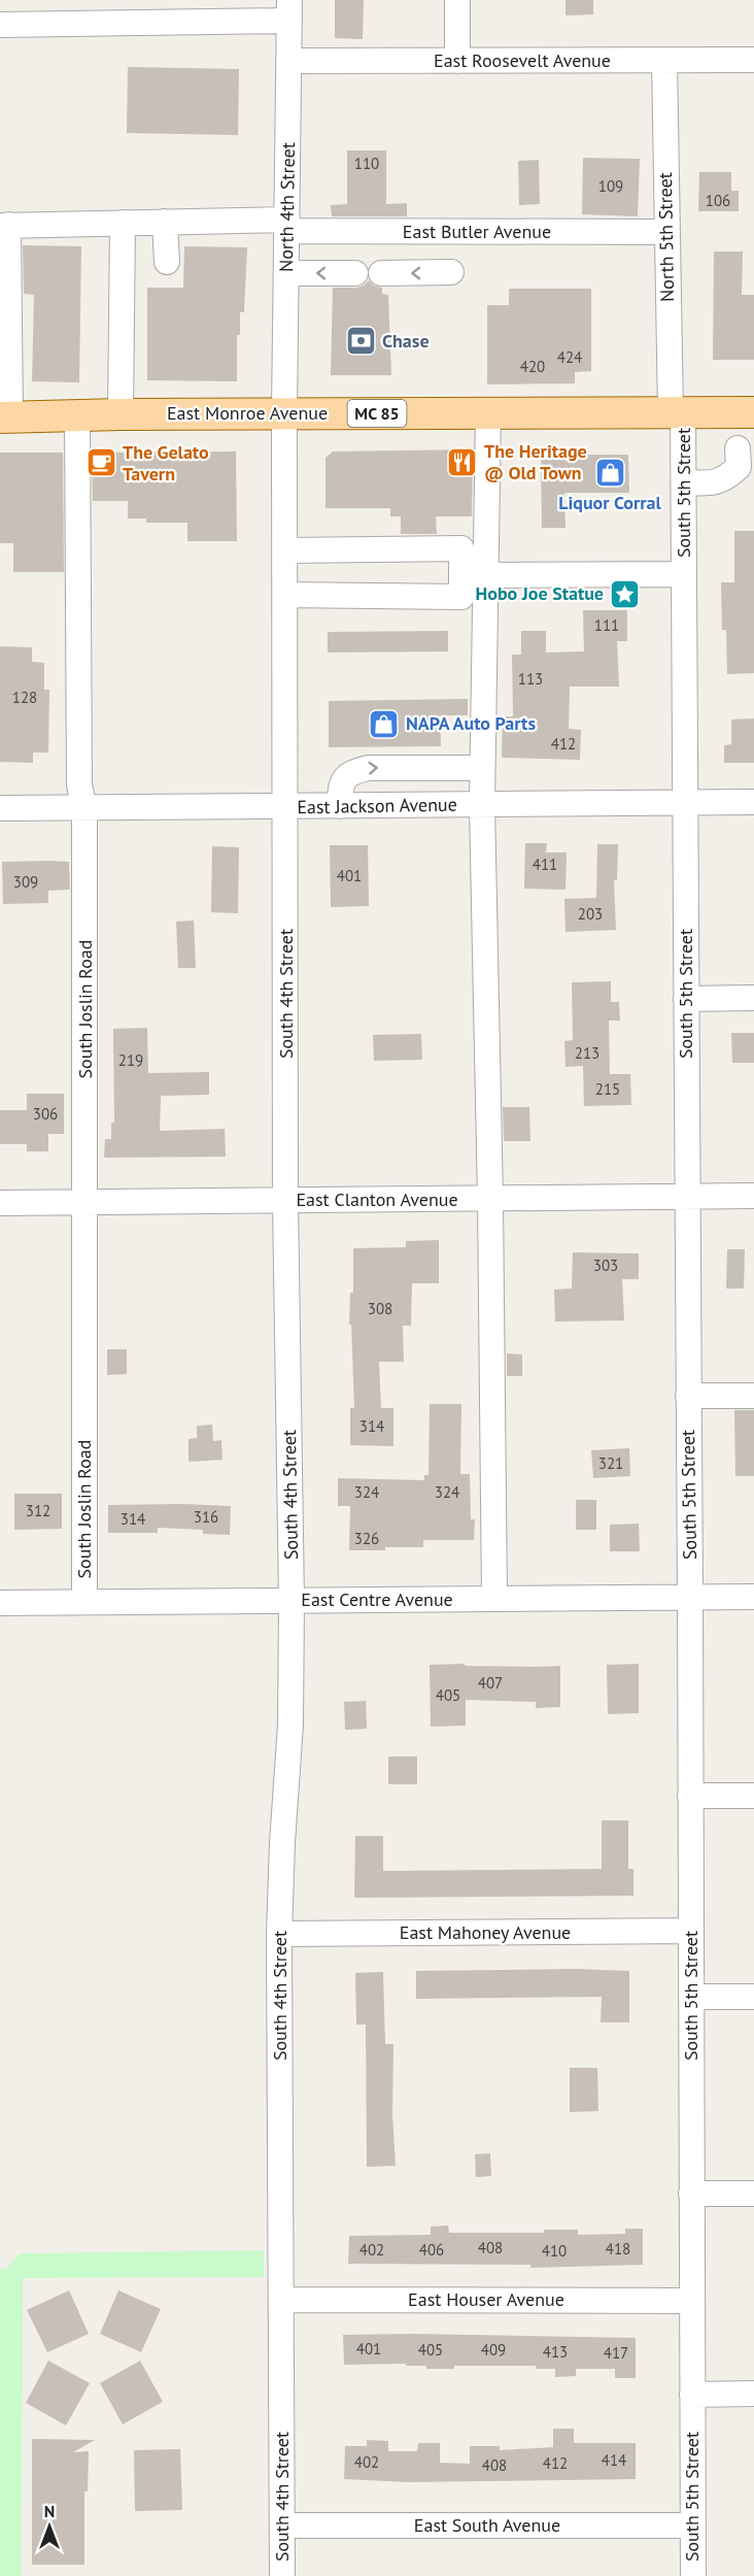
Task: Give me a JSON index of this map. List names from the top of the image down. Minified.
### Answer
{"streets":{"main road":["East Monroe Avenue","MC 85"],"street":["East Roosevelt Avenue","North 4th Street","East Butler Avenue","North 5th Street","South 5th Street","East Jackson Avenue","South 4th Street","South Joslin Road","East Clanton Avenue","East Centre Avenue","East Mahoney Avenue","East Houser Avenue","East South Avenue"]},"crossings":[["East Roosevelt Avenue","North 4th Street"],["East Roosevelt Avenue","North 5th Street"],["North 4th Street","East Butler Avenue"],["North 4th Street","East Monroe Avenue"],["North 4th Street","South 4th Street"],["East Butler Avenue","North 5th Street"],["North 5th Street","East Monroe Avenue"],["North 5th Street","South 5th Street"],["East Monroe Avenue","South 5th Street"],["East Monroe Avenue","South 4th Street"],["East Monroe Avenue","South Joslin Road"],["South 5th Street","East Jackson Avenue"],["South 5th Street","East Clanton Avenue"],["South 5th Street","East Centre Avenue"],["South 5th Street","East Mahoney Avenue"],["South 5th Street","East Houser Avenue"],["South 5th Street","East South Avenue"],["East Jackson Avenue","South 4th Street"],["East Jackson Avenue","South Joslin Road"],["South 4th Street","East Clanton Avenue"],["South 4th Street","East Centre Avenue"],["South 4th Street","East Mahoney Avenue"],["South 4th Street","East Houser Avenue"],["South 4th Street","East South Avenue"],["South Joslin Road","East Clanton Avenue"],["South Joslin Road","East Centre Avenue"]],"places":{"bank":["Chase"],"restaurant":["The Heritage @ Old Town"],"cafe":["The Gelato Tavern"],"shop":["Liquor Corral","NAPA Auto Parts"],"place":["Hobo Joe Statue"]},"house_numbers":["110","109","106","424","420","111","113","128","412","411","401","309","203","213","219","215","306","303","308","314","321","324","324","312","316","314","326","407","405","408","418","402","406","410","401","405","409","413","417","414","402","412","408"],"north":"top"}
